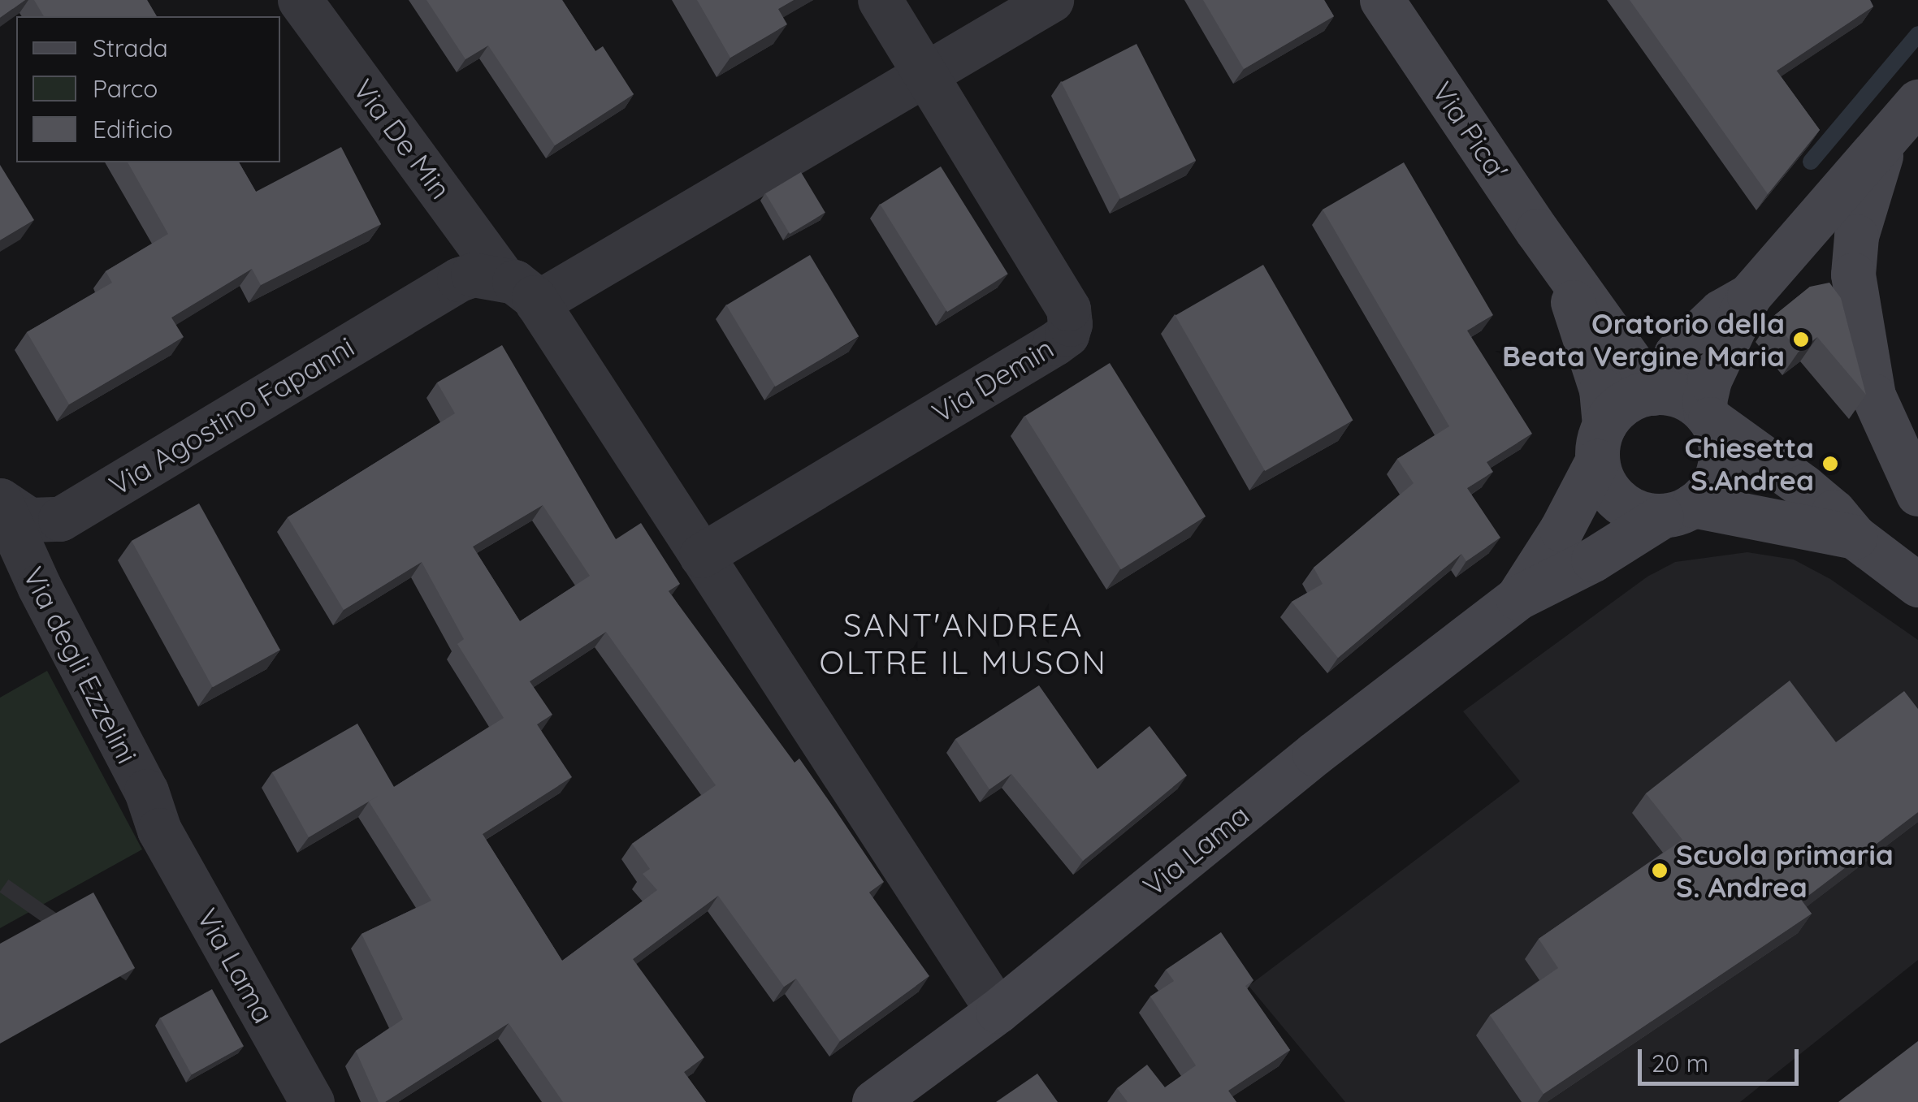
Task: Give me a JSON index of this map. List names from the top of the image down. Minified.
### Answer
{"streets":{"street":["Via Pica'","Via De Min","Via Demin","Via Agostino Fapanni","Via degli Ezzelini","Via Lama"]},"crossings":[["Via Pica'","Via Lama"],["Via De Min","Via Agostino Fapanni"],["Via Agostino Fapanni","Via degli Ezzelini"],["Via degli Ezzelini","Via Lama"]],"districts":["SANT'ANDREA OLTRE IL MUSON"],"places":["Oratorio della Beata Vergine Maria","Chiesetta S.Andrea","Scuola primaria S. Andrea"],"legend":["Strada","Parco","Edificio"],"scale_bar":"20 m"}
